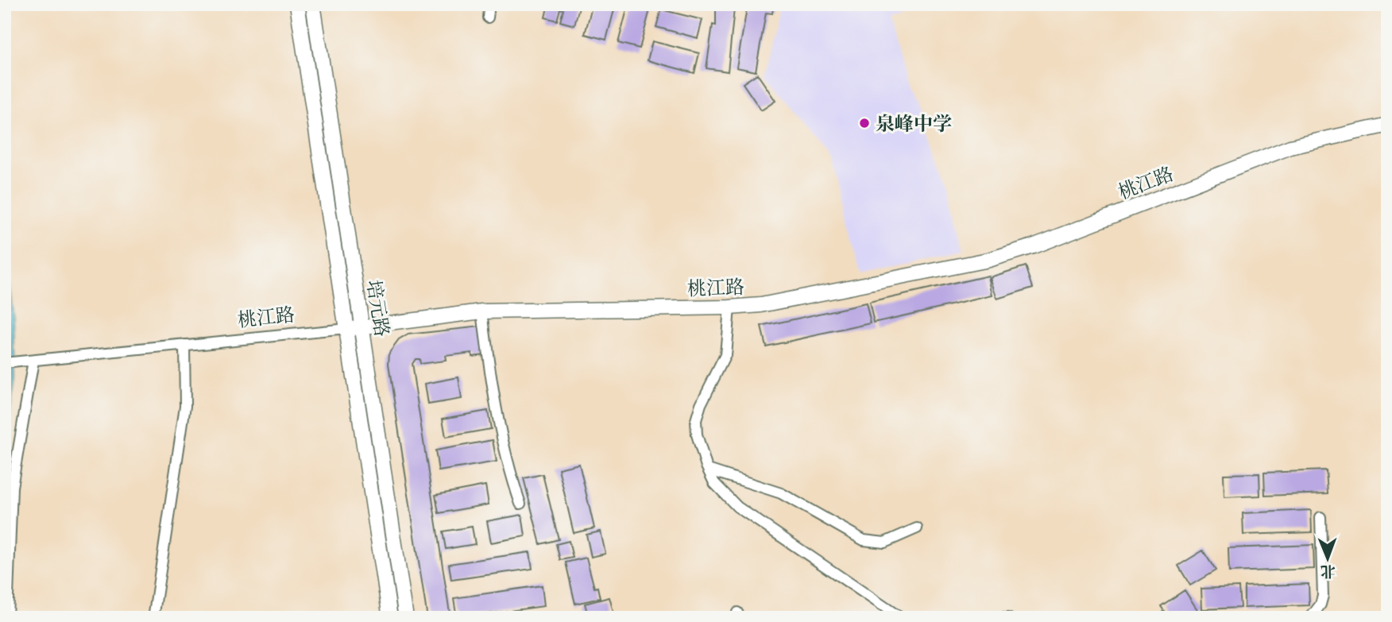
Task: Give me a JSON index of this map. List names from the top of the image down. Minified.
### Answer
{"streets":{"main road":["桃江路","培元路"]},"crossings":[["桃江路","培元路"]],"places":["泉峰中学"],"north":"bottom"}
